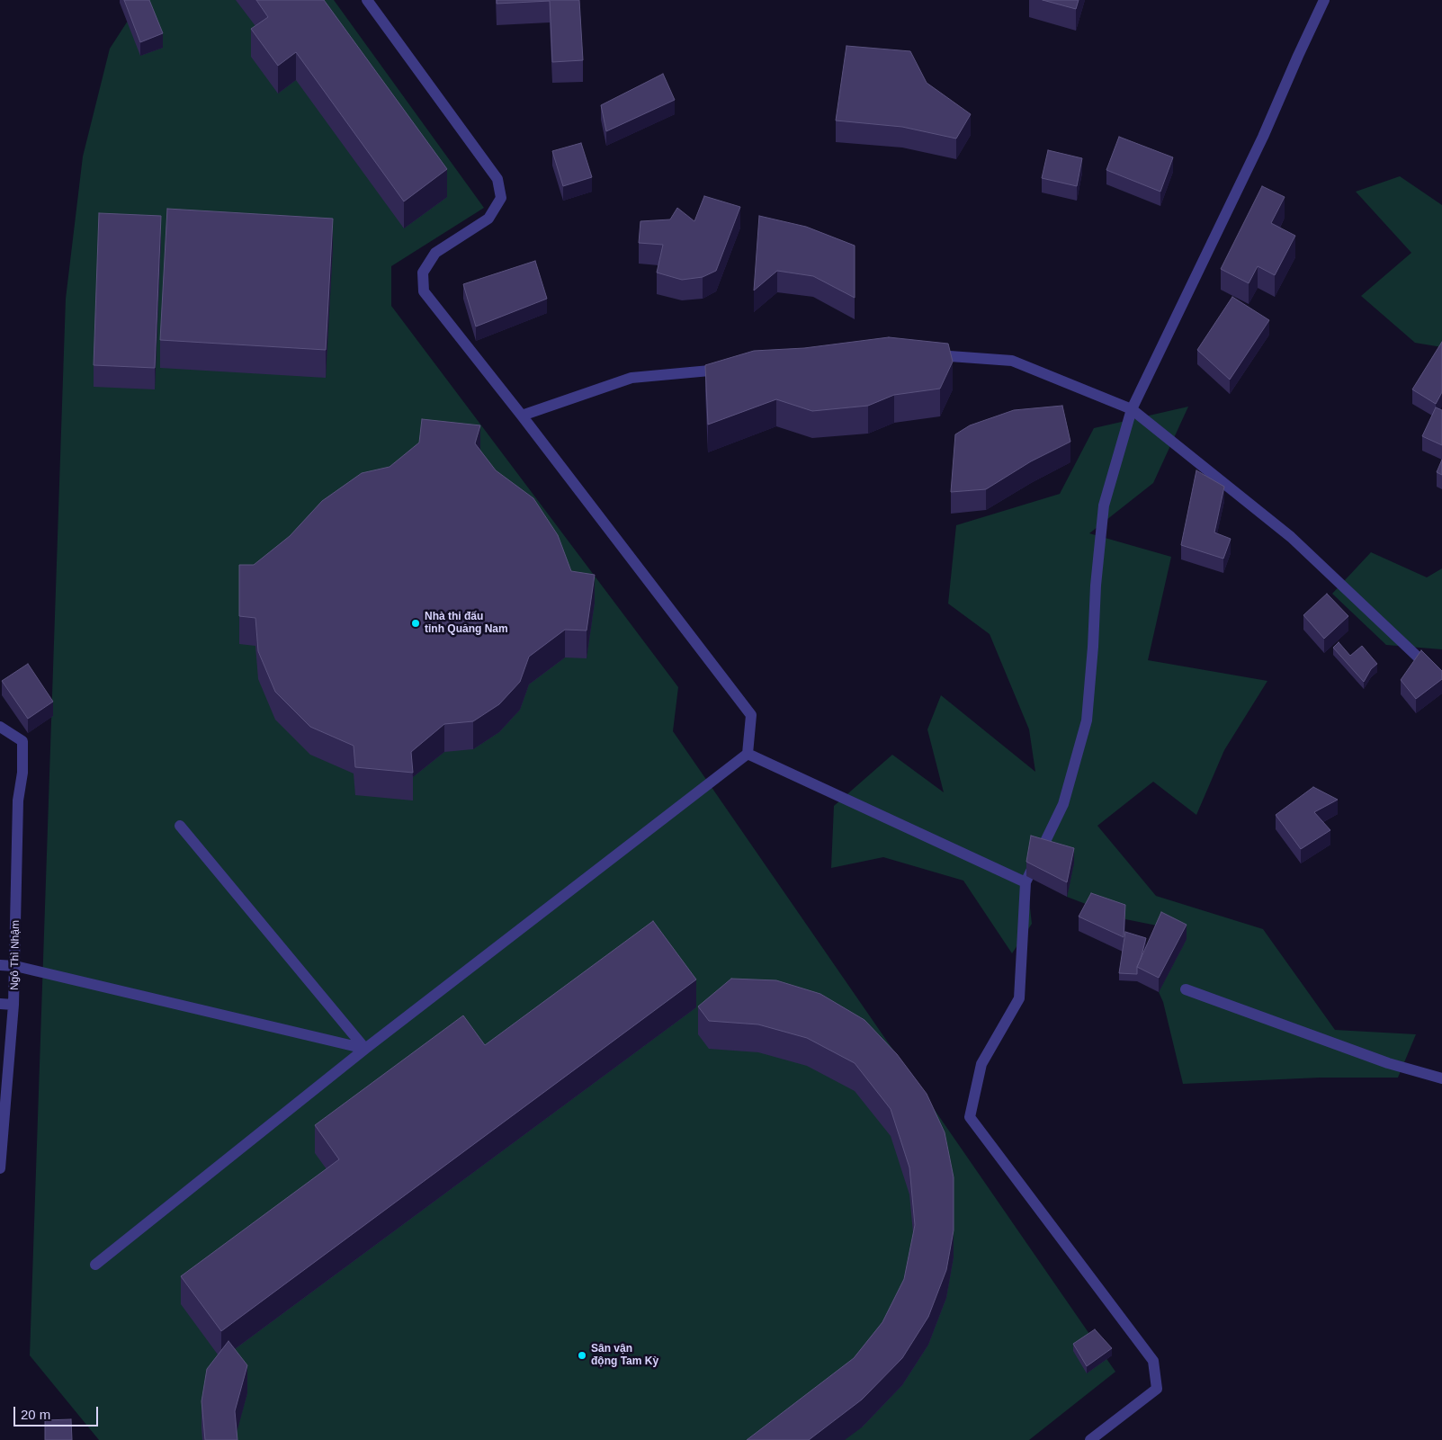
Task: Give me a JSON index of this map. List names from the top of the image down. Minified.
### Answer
{"streets":{"street":["Ngô Thì Nhậm"]},"places":["Nhà thi đấu tỉnh Quảng Nam","Sân vận động Tam Kỳ"],"scale_bar":"20 m"}
